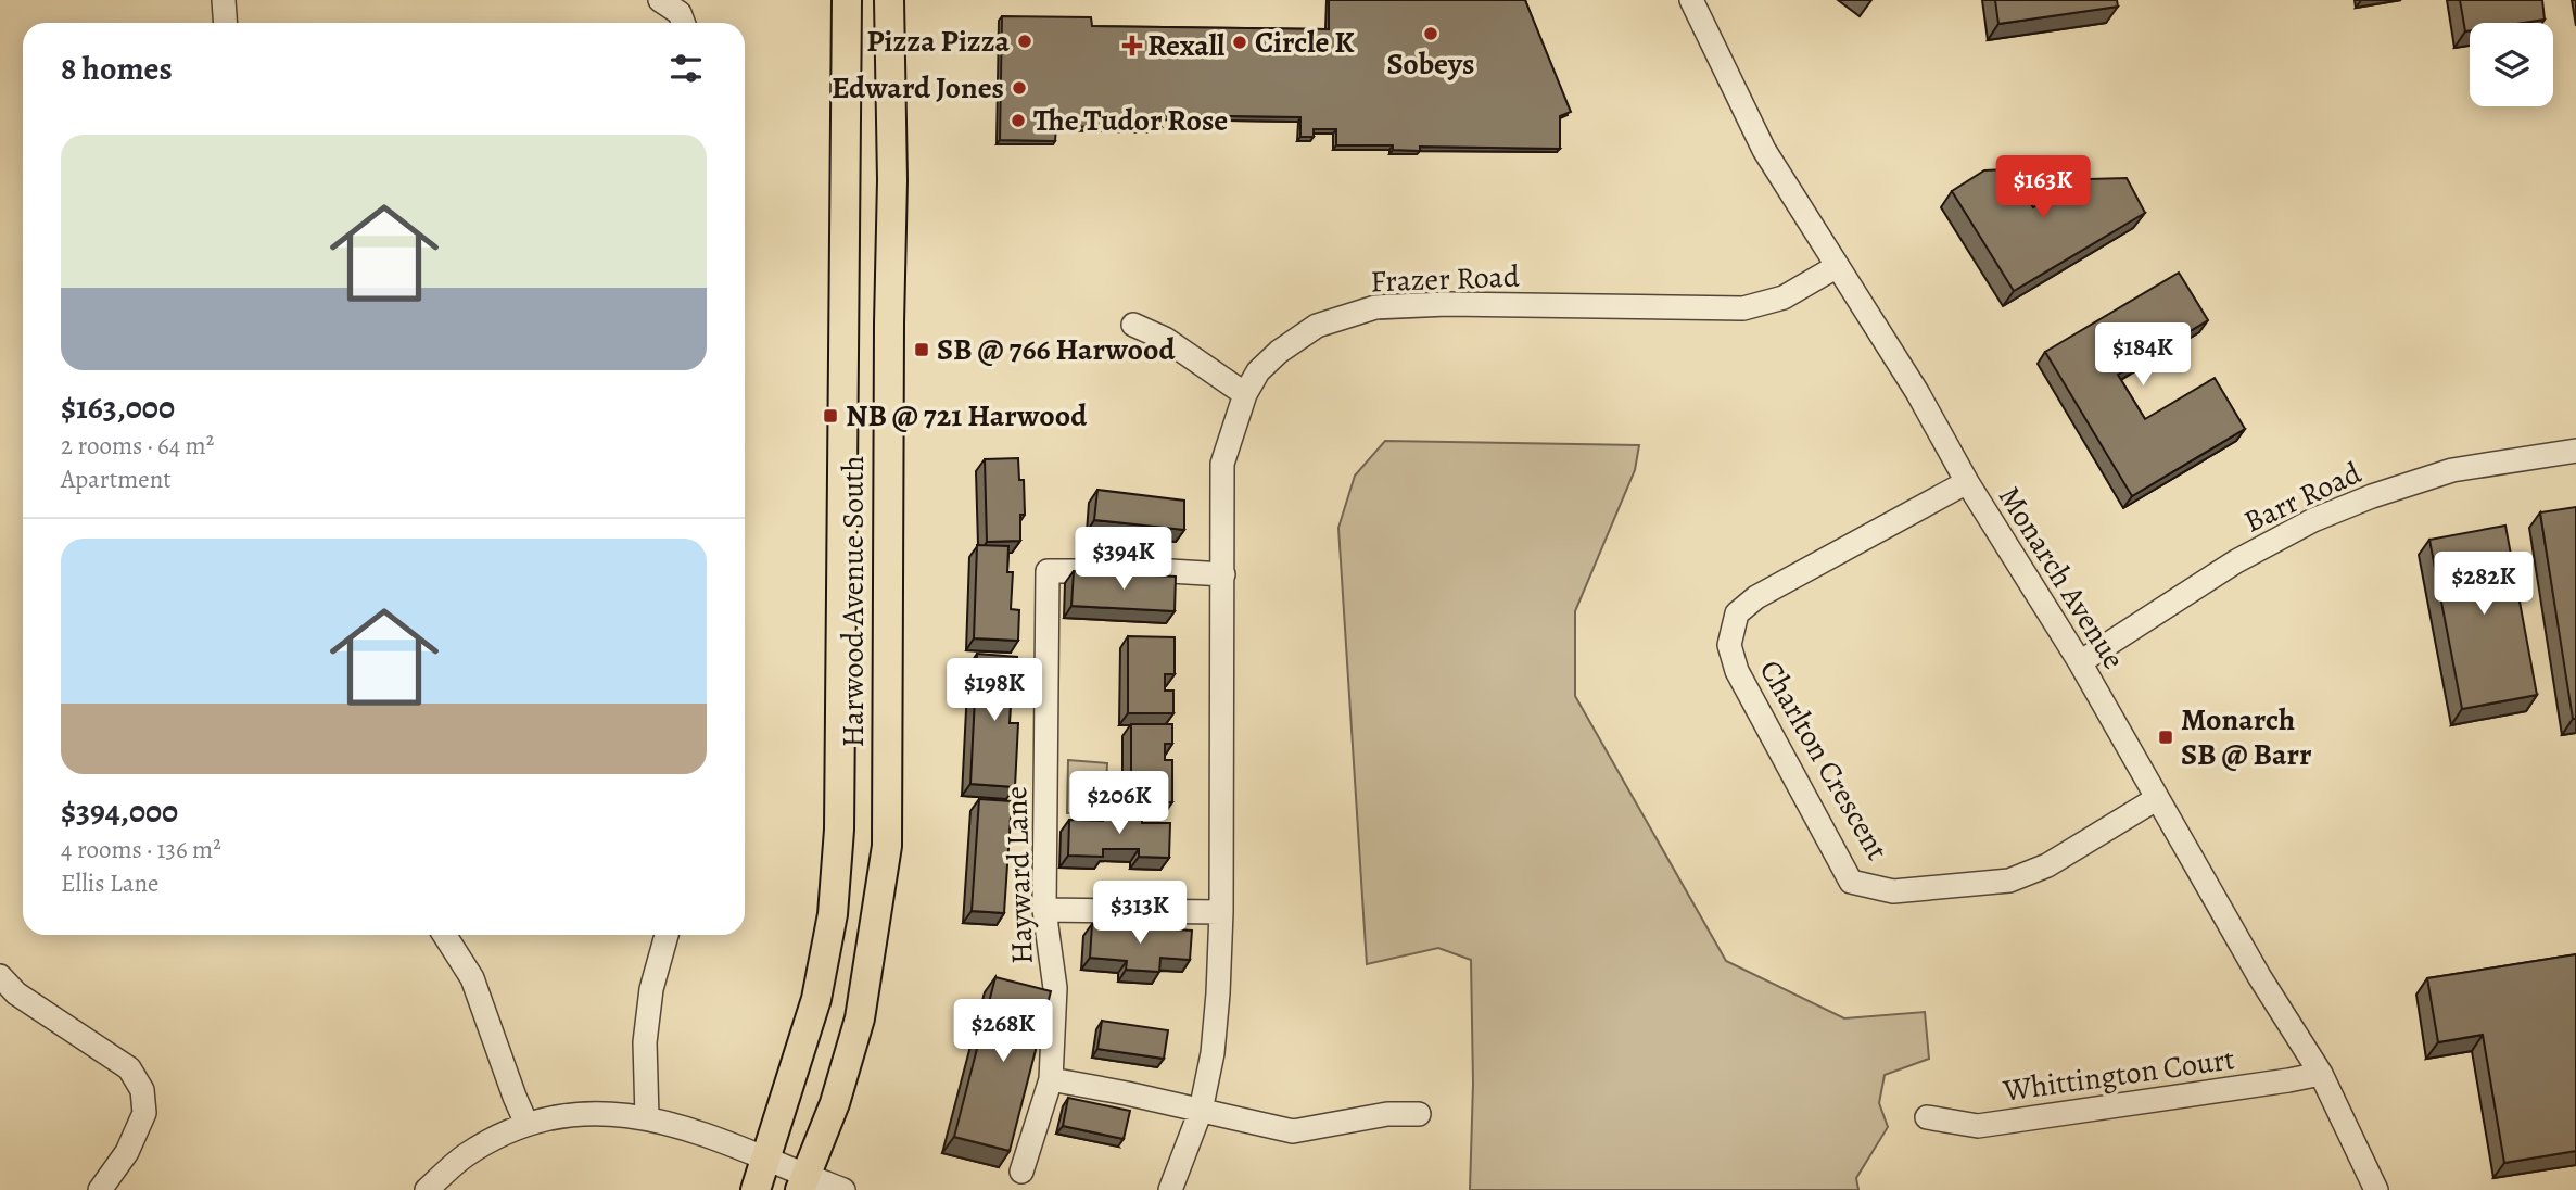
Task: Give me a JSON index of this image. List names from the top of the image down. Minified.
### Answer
{"streets":{"main road":["Harwood Avenue South"],"street":["Frazer Road","Barr Road","Monarch Avenue","Charlton Crescent","Hayward Lane","Whittington Court"]},"crossings":[["Frazer Road","Monarch Avenue"],["Frazer Road","Hayward Lane"],["Barr Road","Monarch Avenue"],["Monarch Avenue","Charlton Crescent"],["Monarch Avenue","Whittington Court"]],"places":{"other":["Sobeys","Pizza Pizza","Circle K","Edward Jones","The Tudor Rose"],"health":["Rexall"],"transit":["SB @ 766 Harwood","NB @ 721 Harwood","Monarch SB @ Barr"]},"page":{"heading":"8 homes","list":[{"name":"$163,000","note":"2 rooms · 64 m² · Apartment"},{"name":"$394,000","note":"4 rooms · 136 m² · Ellis Lane"}],"price":["$163K","$184K","$394K","$282K","$198K","$206K","$313K","$268K"]}}
